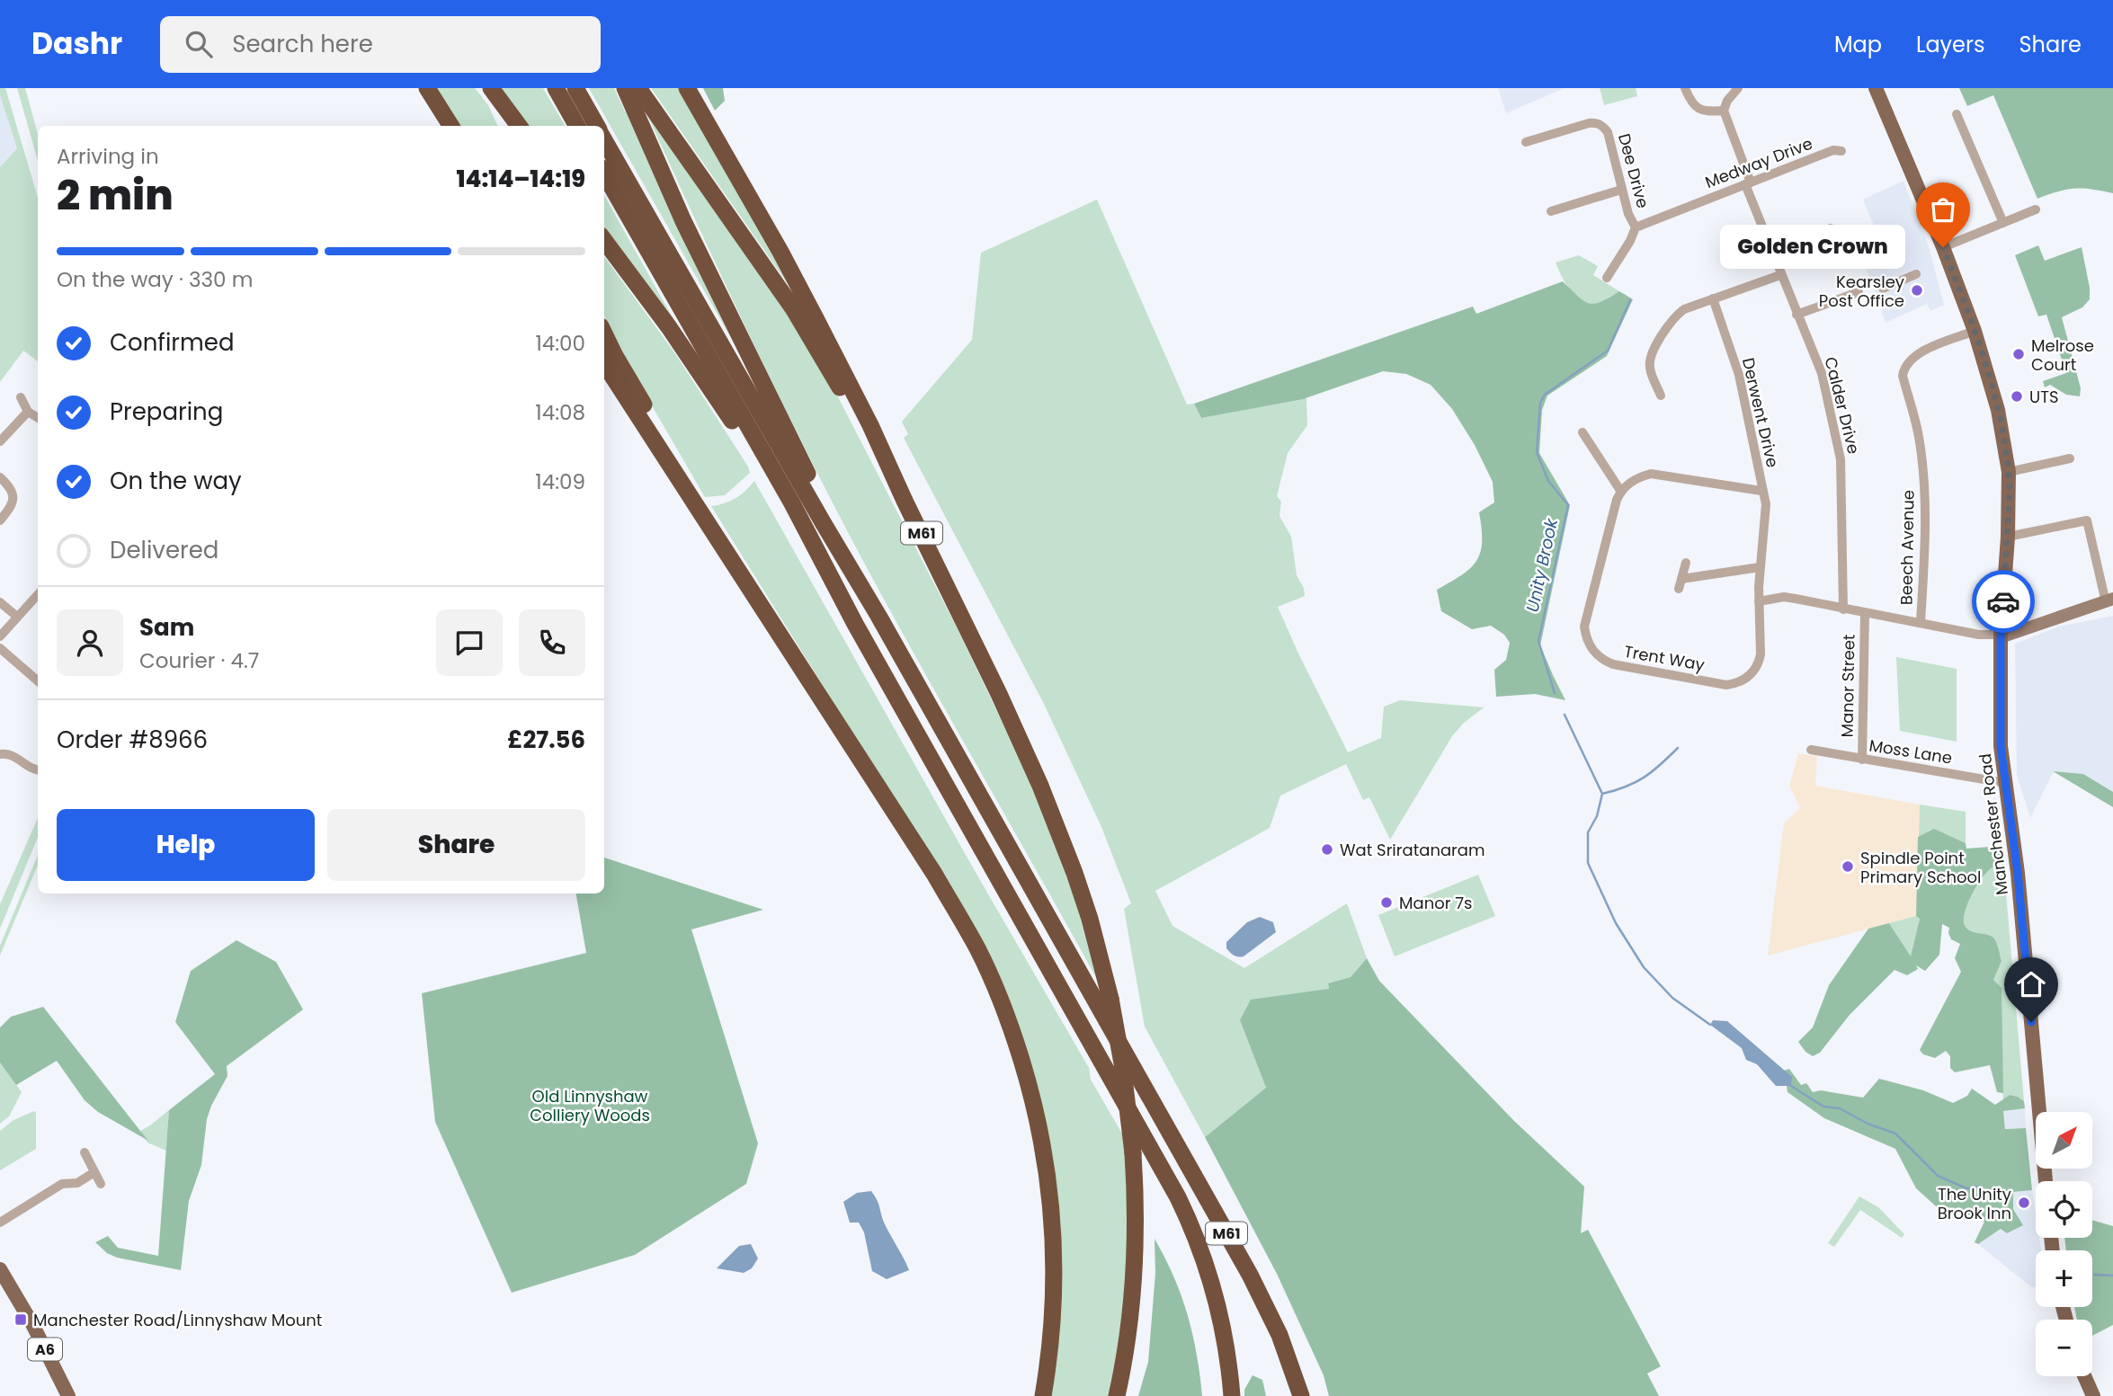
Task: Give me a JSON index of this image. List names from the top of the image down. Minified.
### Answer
{"streets":{"highway":["M61"],"main road":["Manchester Road","A6"],"street":["Medway Drive","Dee Drive","Calder Drive","Derwent Drive","Beech Avenue","Trent Way","Manor Street","Moss Lane"]},"crossings":[["Medway Drive","Dee Drive"],["Medway Drive","Calder Drive"],["Derwent Drive","Trent Way"],["Beech Avenue","Manchester Road"],["Manor Street","Moss Lane"],["Moss Lane","Manchester Road"]],"water":["Unity Brook"],"parks":["Old Linnyshaw Colliery Woods"],"places":{"other":["Golden Crown","Kearsley Post Office","Melrose Court","UTS","Wat Sriratanaram","Spindle Point Primary School","Manor 7s","The Unity Brook Inn"],"transit":["Manchester Road/Linnyshaw Mount"]},"north":"top right","page":{"header":"Dashr","search":"Search here","nav":["Map","Layers","Share"],"heading":["2 min","Arriving in","14:14–14:19"],"panel":["Sam","Courier · 4.7","Order #8966","£27.56"],"bubble":"Golden Crown","bar":"On the way · 330 m","list":[["Confirmed","14:00"],["Preparing","14:08"],["On the way","14:09"],"Delivered"],"buttons":["Help","Share"],"map_buttons":["+","−"]}}
